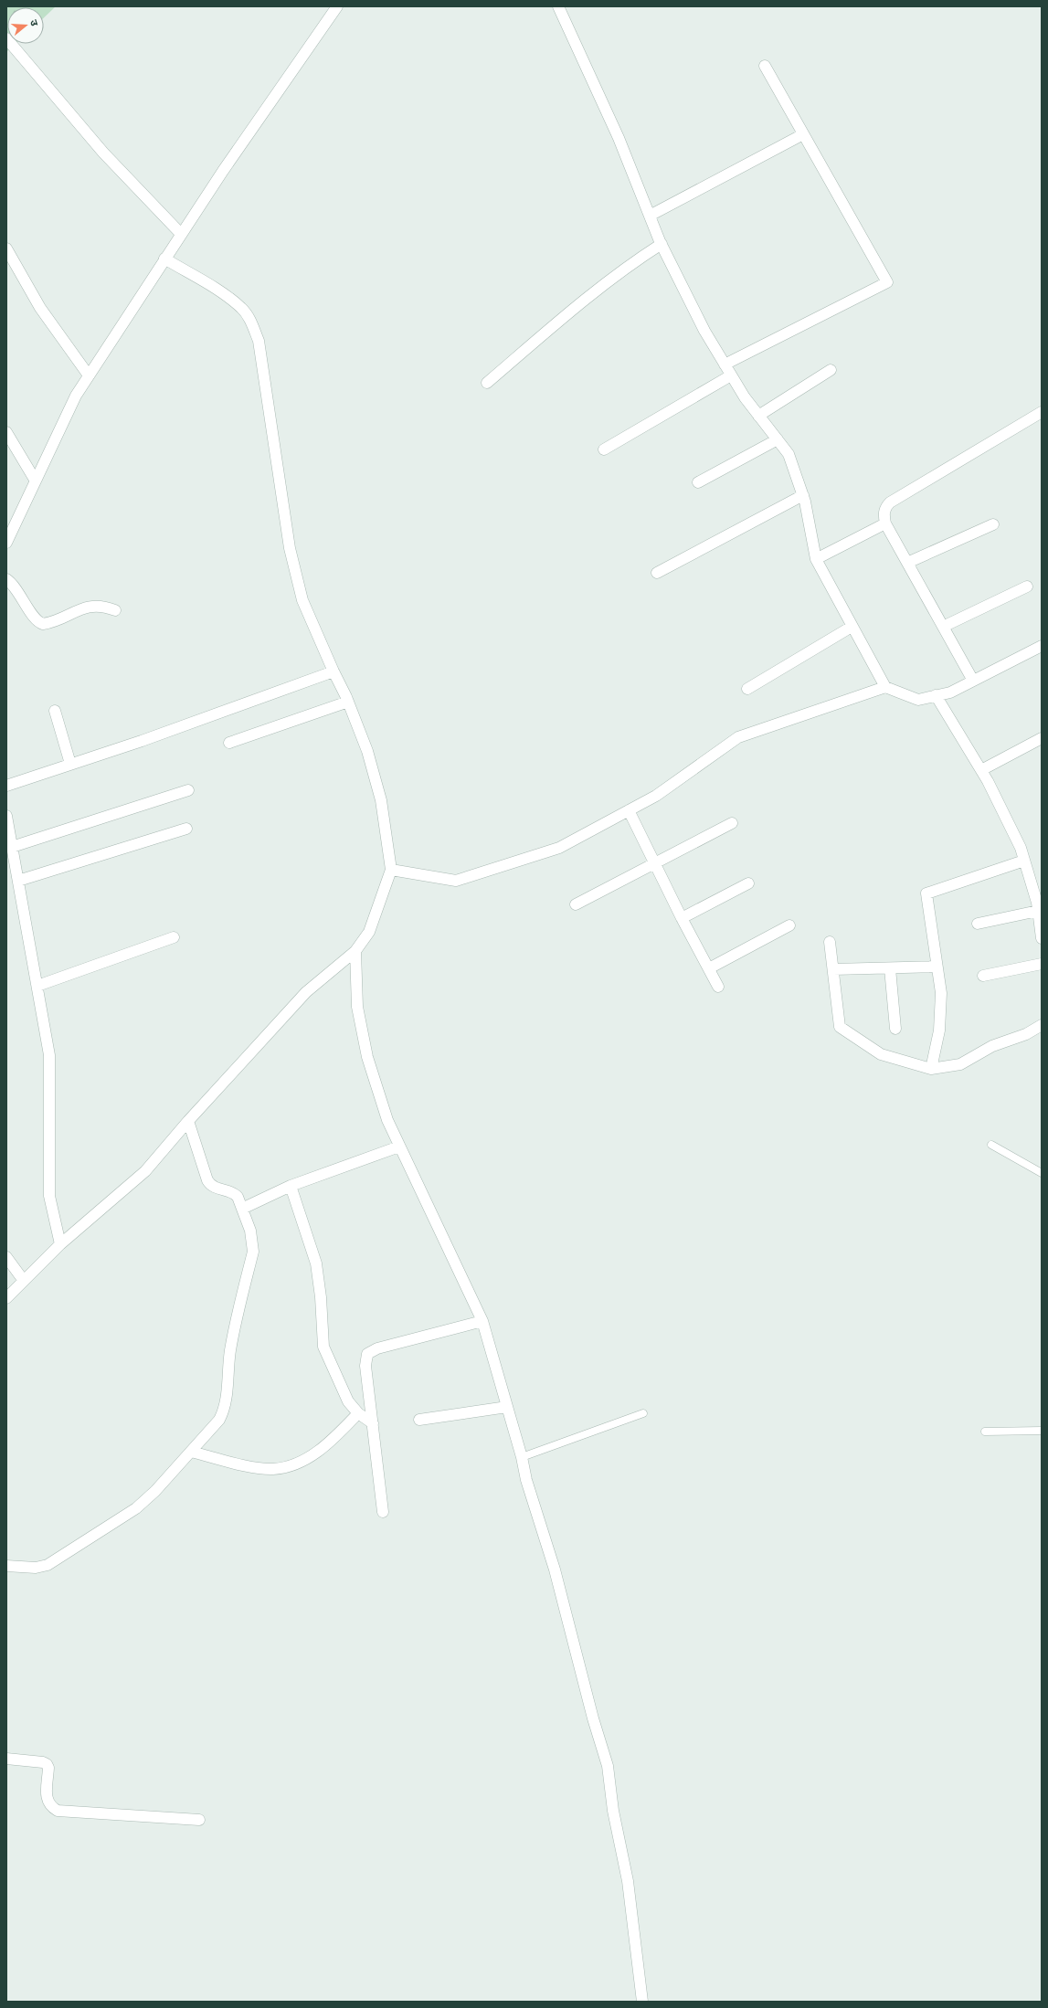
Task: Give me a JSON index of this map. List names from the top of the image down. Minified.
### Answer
{"north":"right"}
